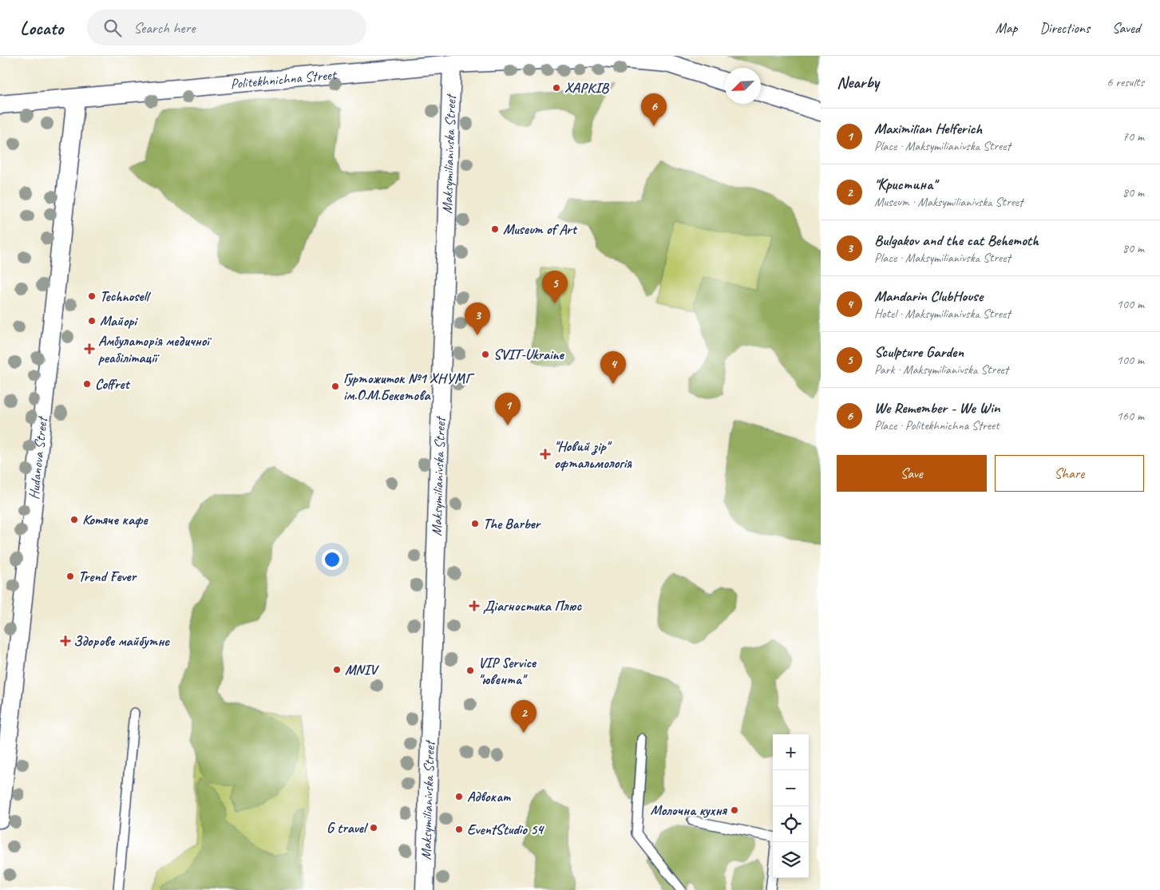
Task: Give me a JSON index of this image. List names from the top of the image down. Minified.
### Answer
{"streets":{"street":["Politekhnichna Street","Maksymilianivska Street","Hudanova Street"]},"crossings":[["Politekhnichna Street","Maksymilianivska Street"],["Politekhnichna Street","Hudanova Street"]],"places":{"other":["ХАРКІВ","Museum of Art","Technosell","Майорі","SVIT-Ukraine","Coffret","Гуртожиток №1 ХНУМГ ім.О.М.Бекетова","Котяче кафе","The Barber","Trend Fever","MNIV","VIP Service \"ювента\"","Адвокат","Молочна кухня","G travel","EventStudio 54"],"health":["Амбулаторія медичної реабілітації","\"Новий зір\" офтальмологія","Діагностика Плюс","Здорове майбутнє"]},"north":"bottom left","page":{"header":"Locato","search":"Search here","nav":["Map","Directions","Saved"],"heading":["Nearby","6 results"],"pins":["6","5","3","4","1","2"],"list":[{"mark":"1","name":"Maximilian Helferich","note":"Place · Maksymilianivska Street","value":"70 m"},{"mark":"2","name":"\"Кристина\"","note":"Museum · Maksymilianivska Street","value":"80 m"},{"mark":"3","name":"Bulgakov and the cat Behemoth","note":"Place · Maksymilianivska Street","value":"80 m"},{"mark":"4","name":"Mandarin ClubHouse","note":"Hotel · Maksymilianivska Street","value":"100 m"},{"mark":"5","name":"Sculpture Garden","note":"Park · Maksymilianivska Street","value":"100 m"},{"mark":"6","name":"We Remember - We Win","note":"Place · Politekhnichna Street","value":"160 m"}],"buttons":["Save","Share"],"map_buttons":["+","−"]}}
